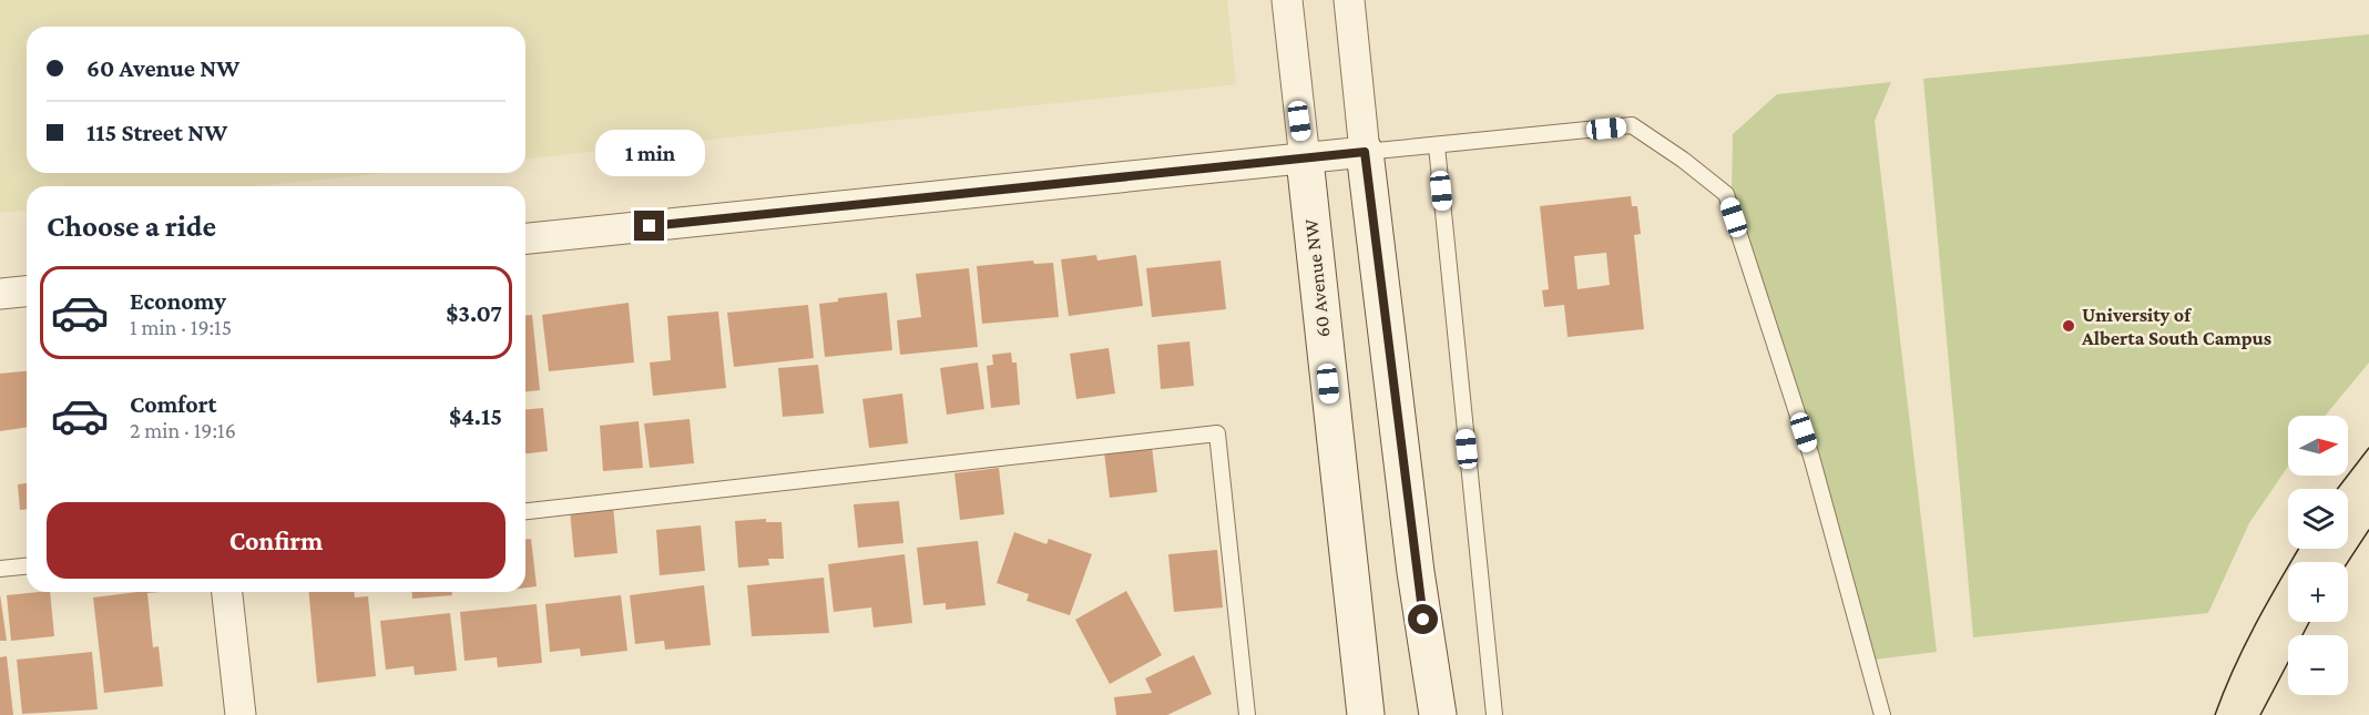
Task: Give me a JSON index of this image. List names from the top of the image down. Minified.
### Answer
{"streets":{"street":["60 Avenue NW"]},"places":["University of Alberta South Campus"],"north":"right","page":{"banner":["60 Avenue NW","115 Street NW"],"bubble":"1 min","heading":"Choose a ride","list":[{"name":"Economy","note":"1 min · 19:15","value":"$3.07"},{"name":"Comfort","note":"2 min · 19:16","value":"$4.15"}],"map_buttons":["+","−"],"buttons":"Confirm"}}
